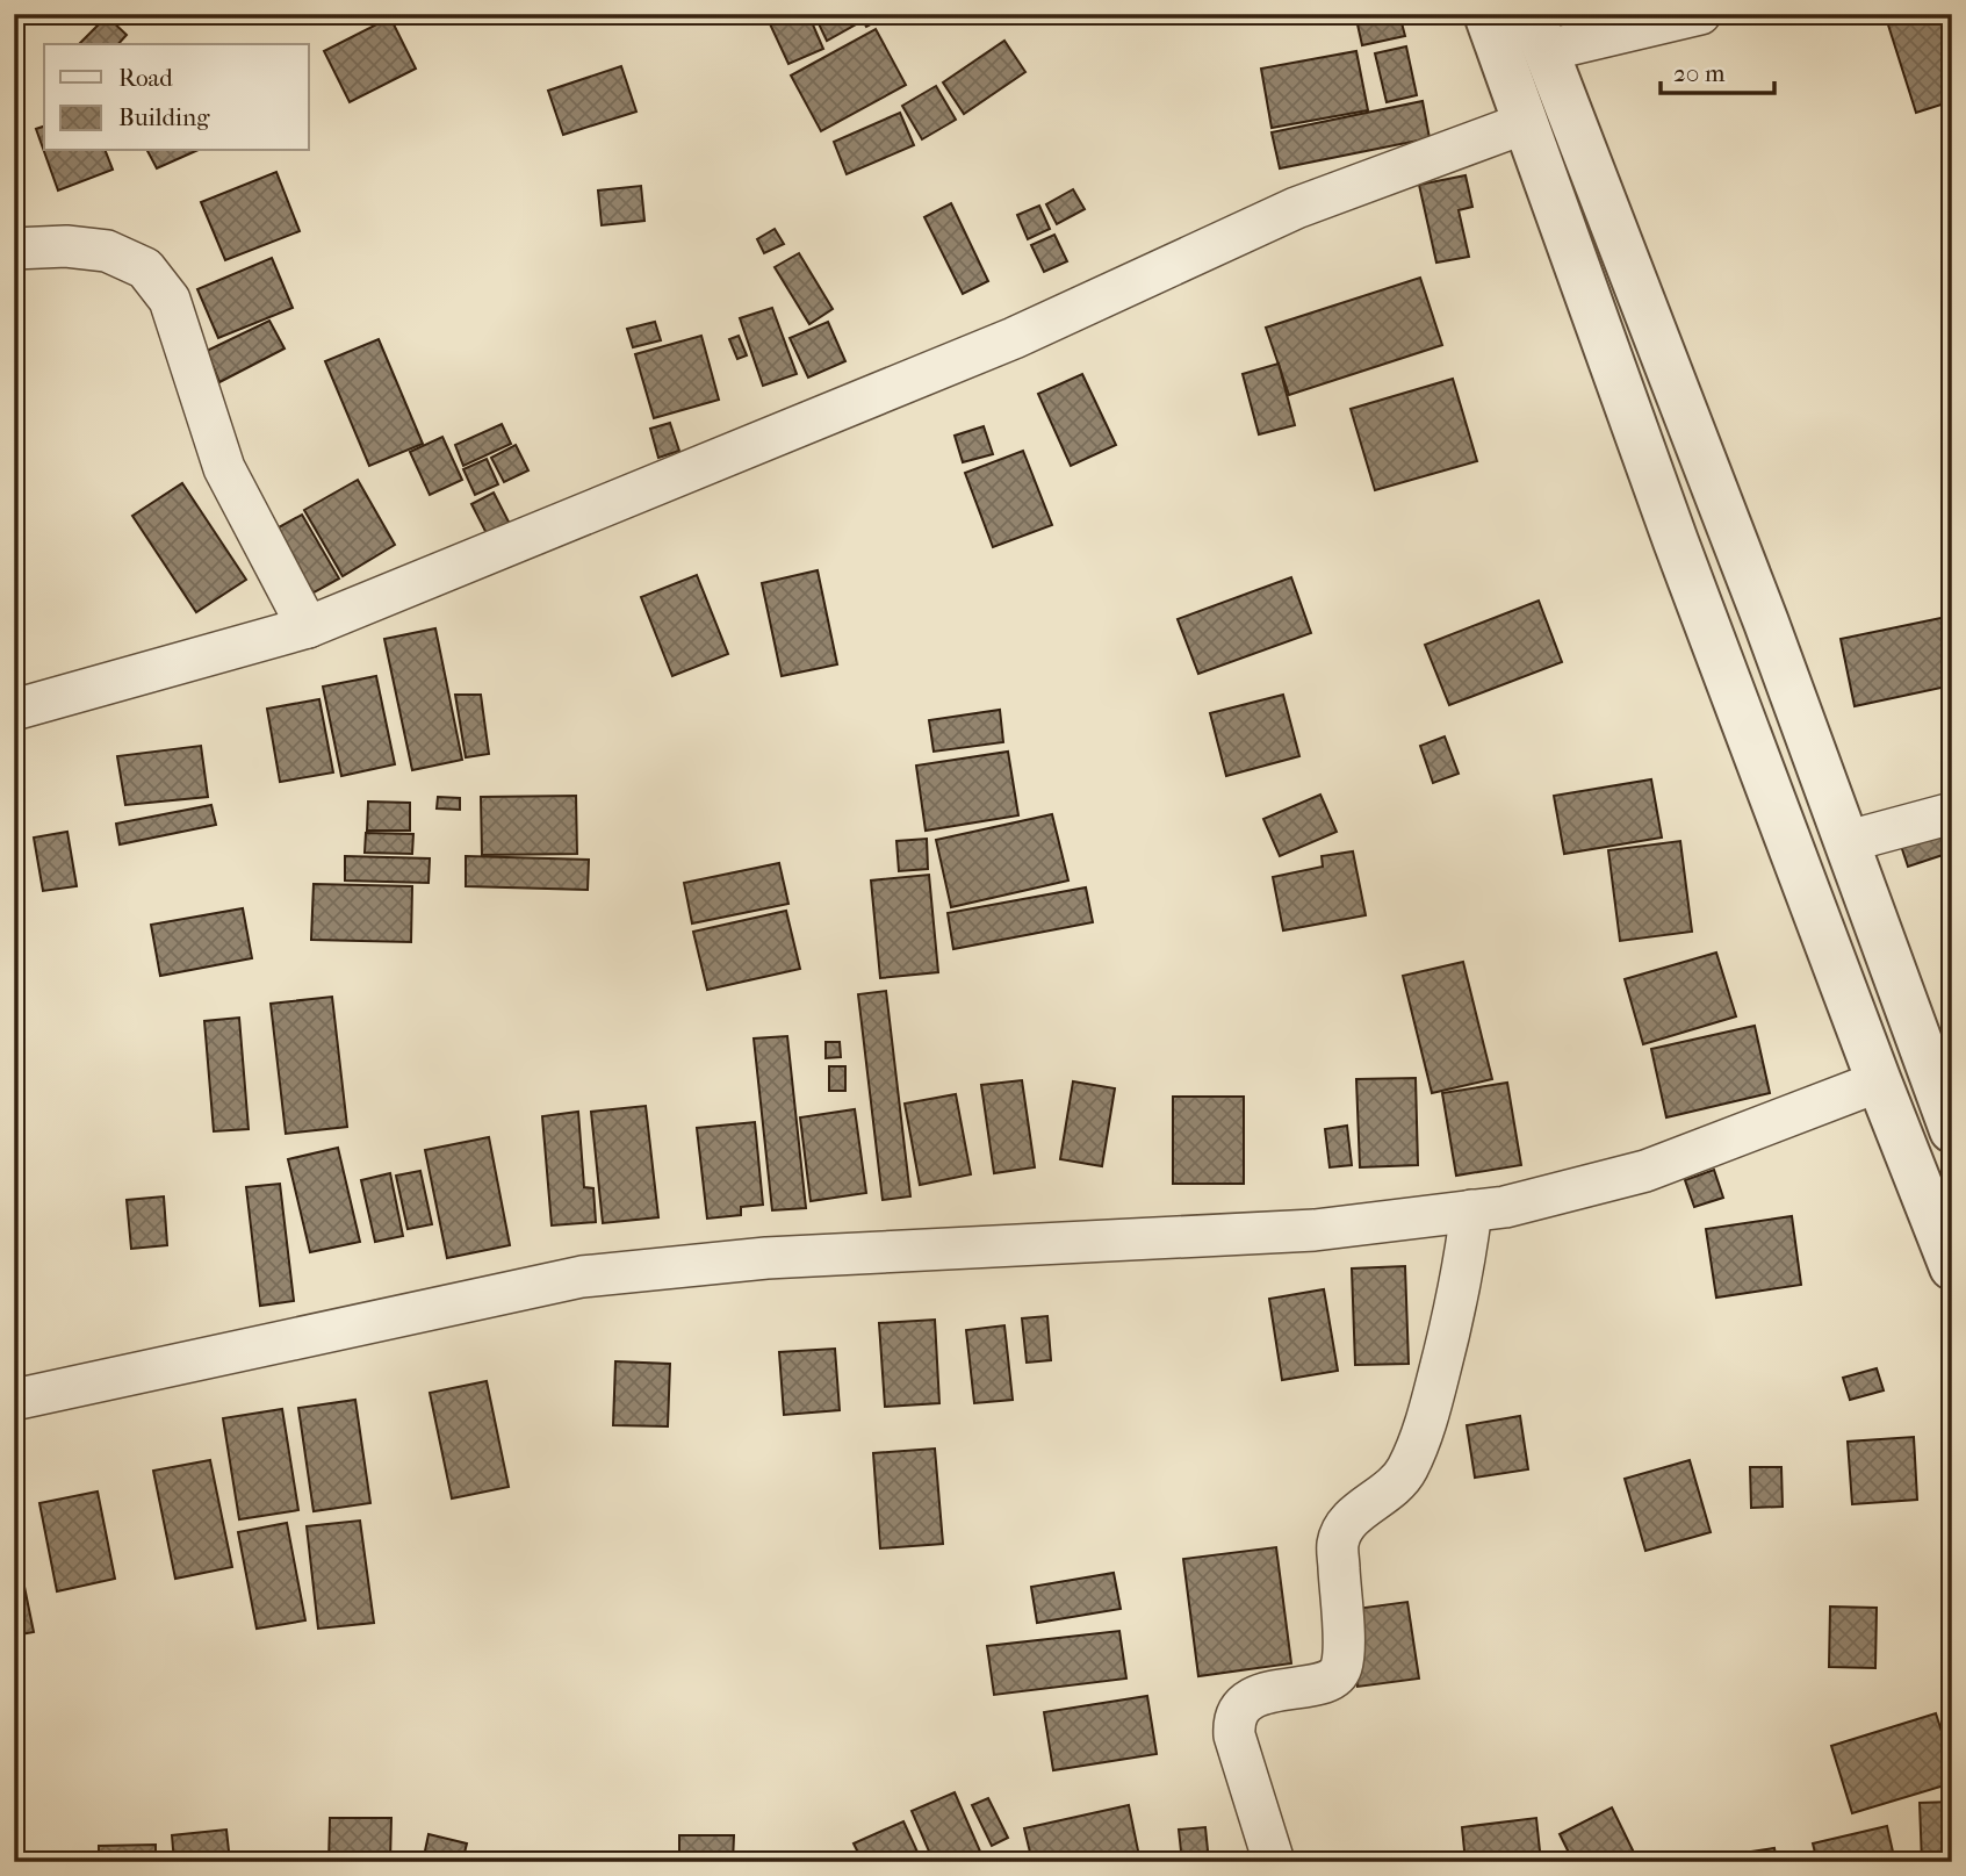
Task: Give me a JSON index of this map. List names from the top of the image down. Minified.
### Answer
{"legend":["Road","Building"],"scale_bar":"20 m"}
